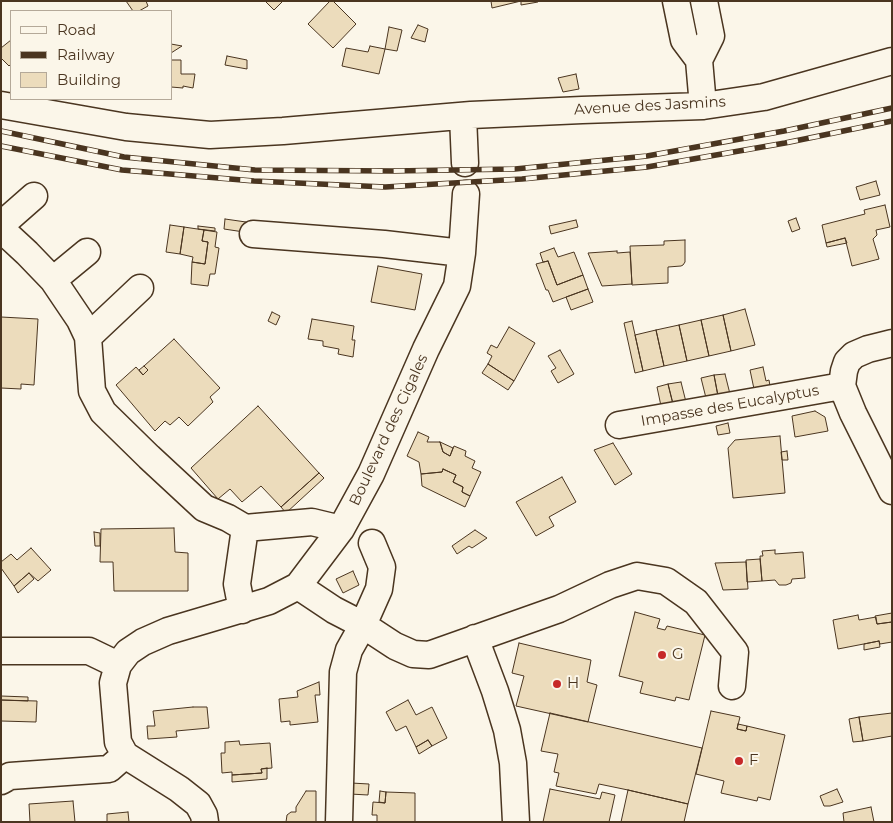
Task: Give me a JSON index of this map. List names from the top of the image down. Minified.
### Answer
{"streets":{"street":["Avenue des Jasmins","Impasse des Eucalyptus","Boulevard des Cigales"]},"places":["G","H","F"],"legend":["Road","Railway","Building"]}
